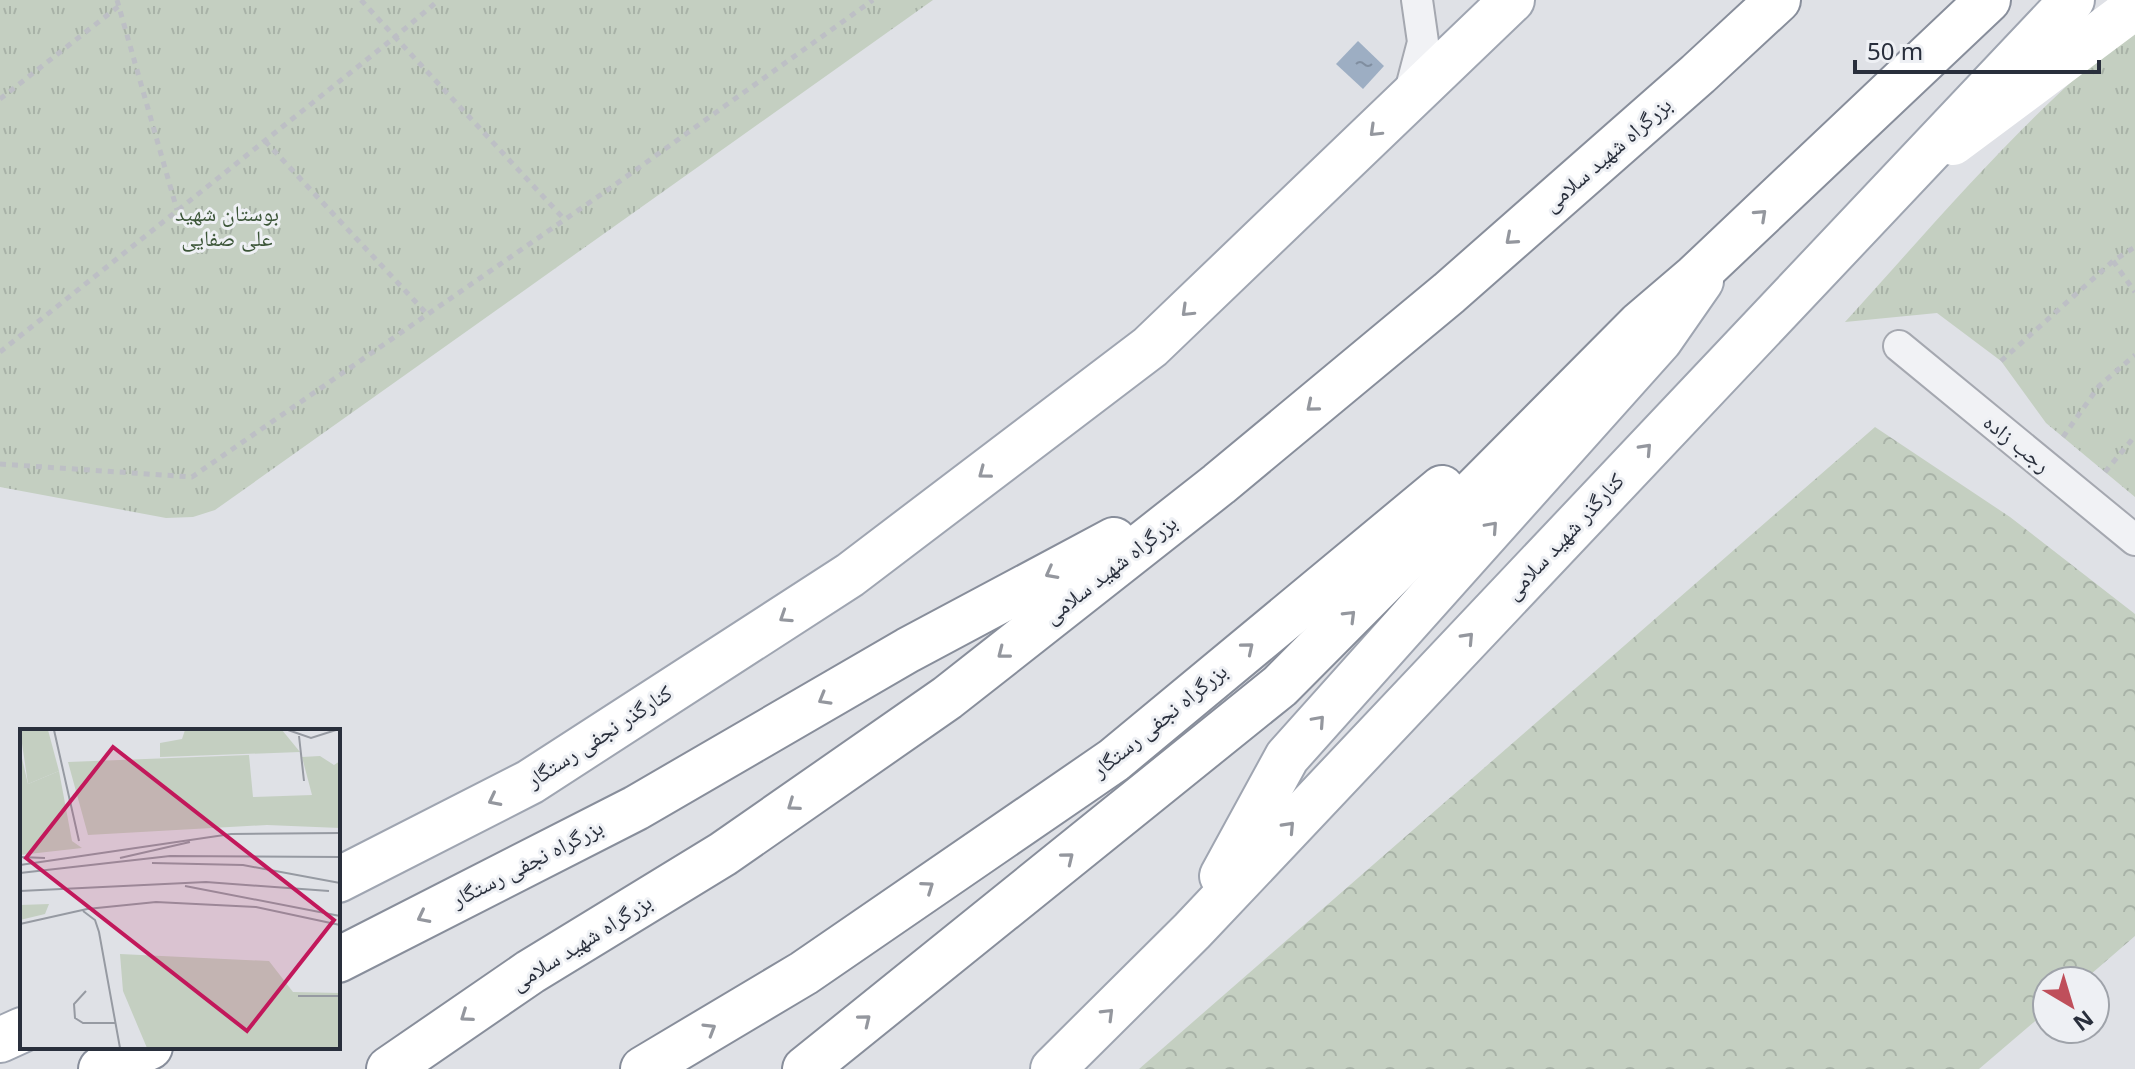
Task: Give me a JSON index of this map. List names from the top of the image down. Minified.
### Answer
{"streets":{"main road":["بزرگراه شهید سلامی","کنارگذر شهید سلامی","بزرگراه نجفی رستگار","کنارگذر نجفی رستگار"],"street":["رجب زاده"]},"crossings":[["بزرگراه شهید سلامی","بزرگراه نجفی رستگار"]],"parks":["بوستان شهید علی صفایی"],"scale_bar":"50 m","north":"bottom right"}
